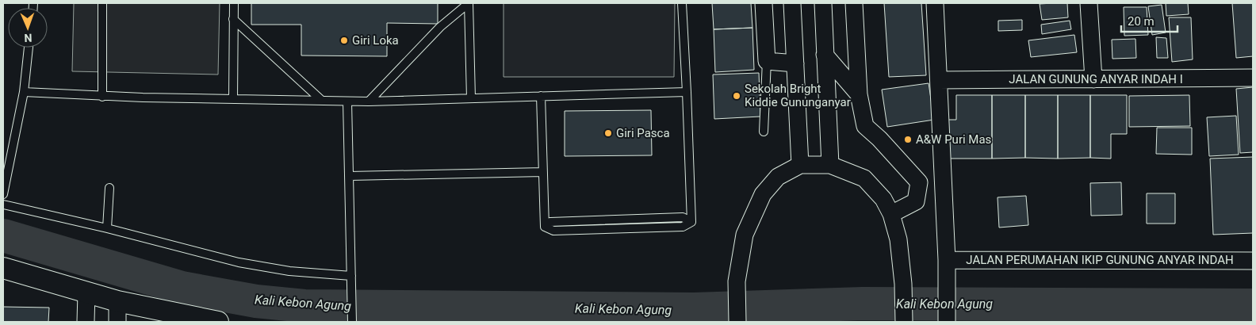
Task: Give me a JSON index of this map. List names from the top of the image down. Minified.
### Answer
{"streets":{"street":["JALAN GUNUNG ANYAR INDAH I","JALAN PERUMAHAN IKIP GUNUNG ANYAR INDAH"]},"water":["Kali Kebon Agung"],"places":["Giri Loka","Sekolah Bright Kiddie Gununganyar","Giri Pasca","A&W Puri Mas"],"scale_bar":"20 m","north":"bottom"}
